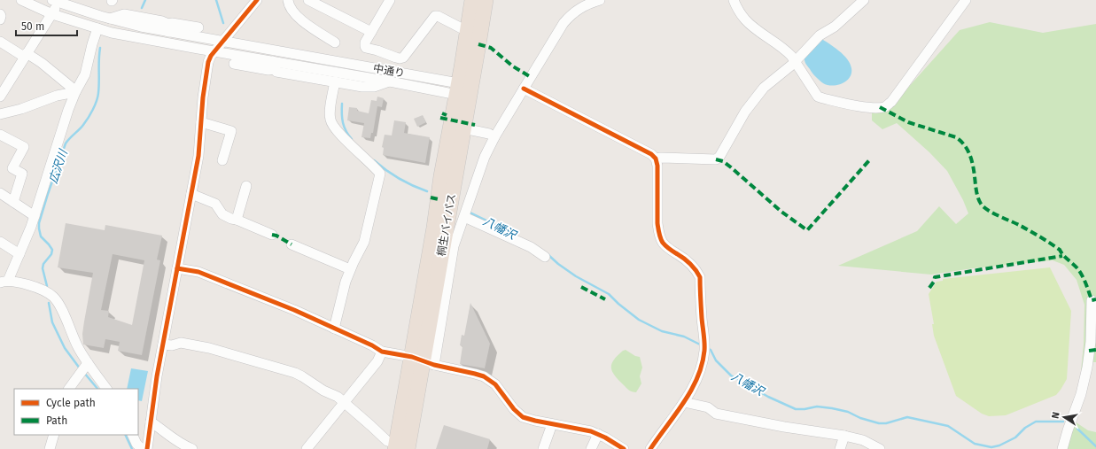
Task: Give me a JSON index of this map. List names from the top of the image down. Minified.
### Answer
{"streets":{"highway":["桐生バイパス"],"street":["中通り"]},"crossings":[["中通り","桐生バイパス"]],"water":["広沢川","八幡沢"],"legend":["Cycle path","Path"],"scale_bar":"50 m","north":"left"}
